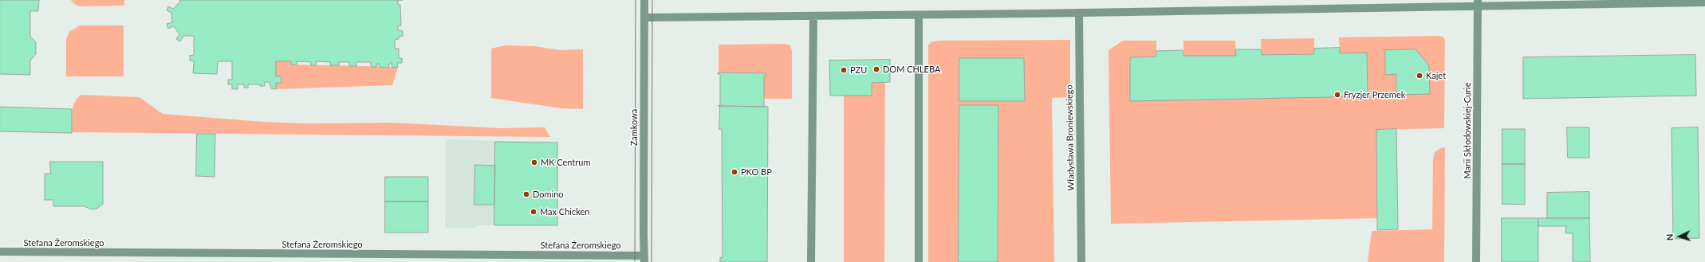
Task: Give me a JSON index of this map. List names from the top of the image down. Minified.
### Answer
{"streets":{"street":["Zamkowa","Marii Skłodowskiej-Curie","Władysława Broniewskiego","Stefana Żeromskiego"]},"crossings":[["Zamkowa","Stefana Żeromskiego"]],"places":["DOM CHLEBA","PZU","Kajet","Fryzjer Przemek","MK Centrum","PKO BP","Domino","Max Chicken"],"north":"left"}
